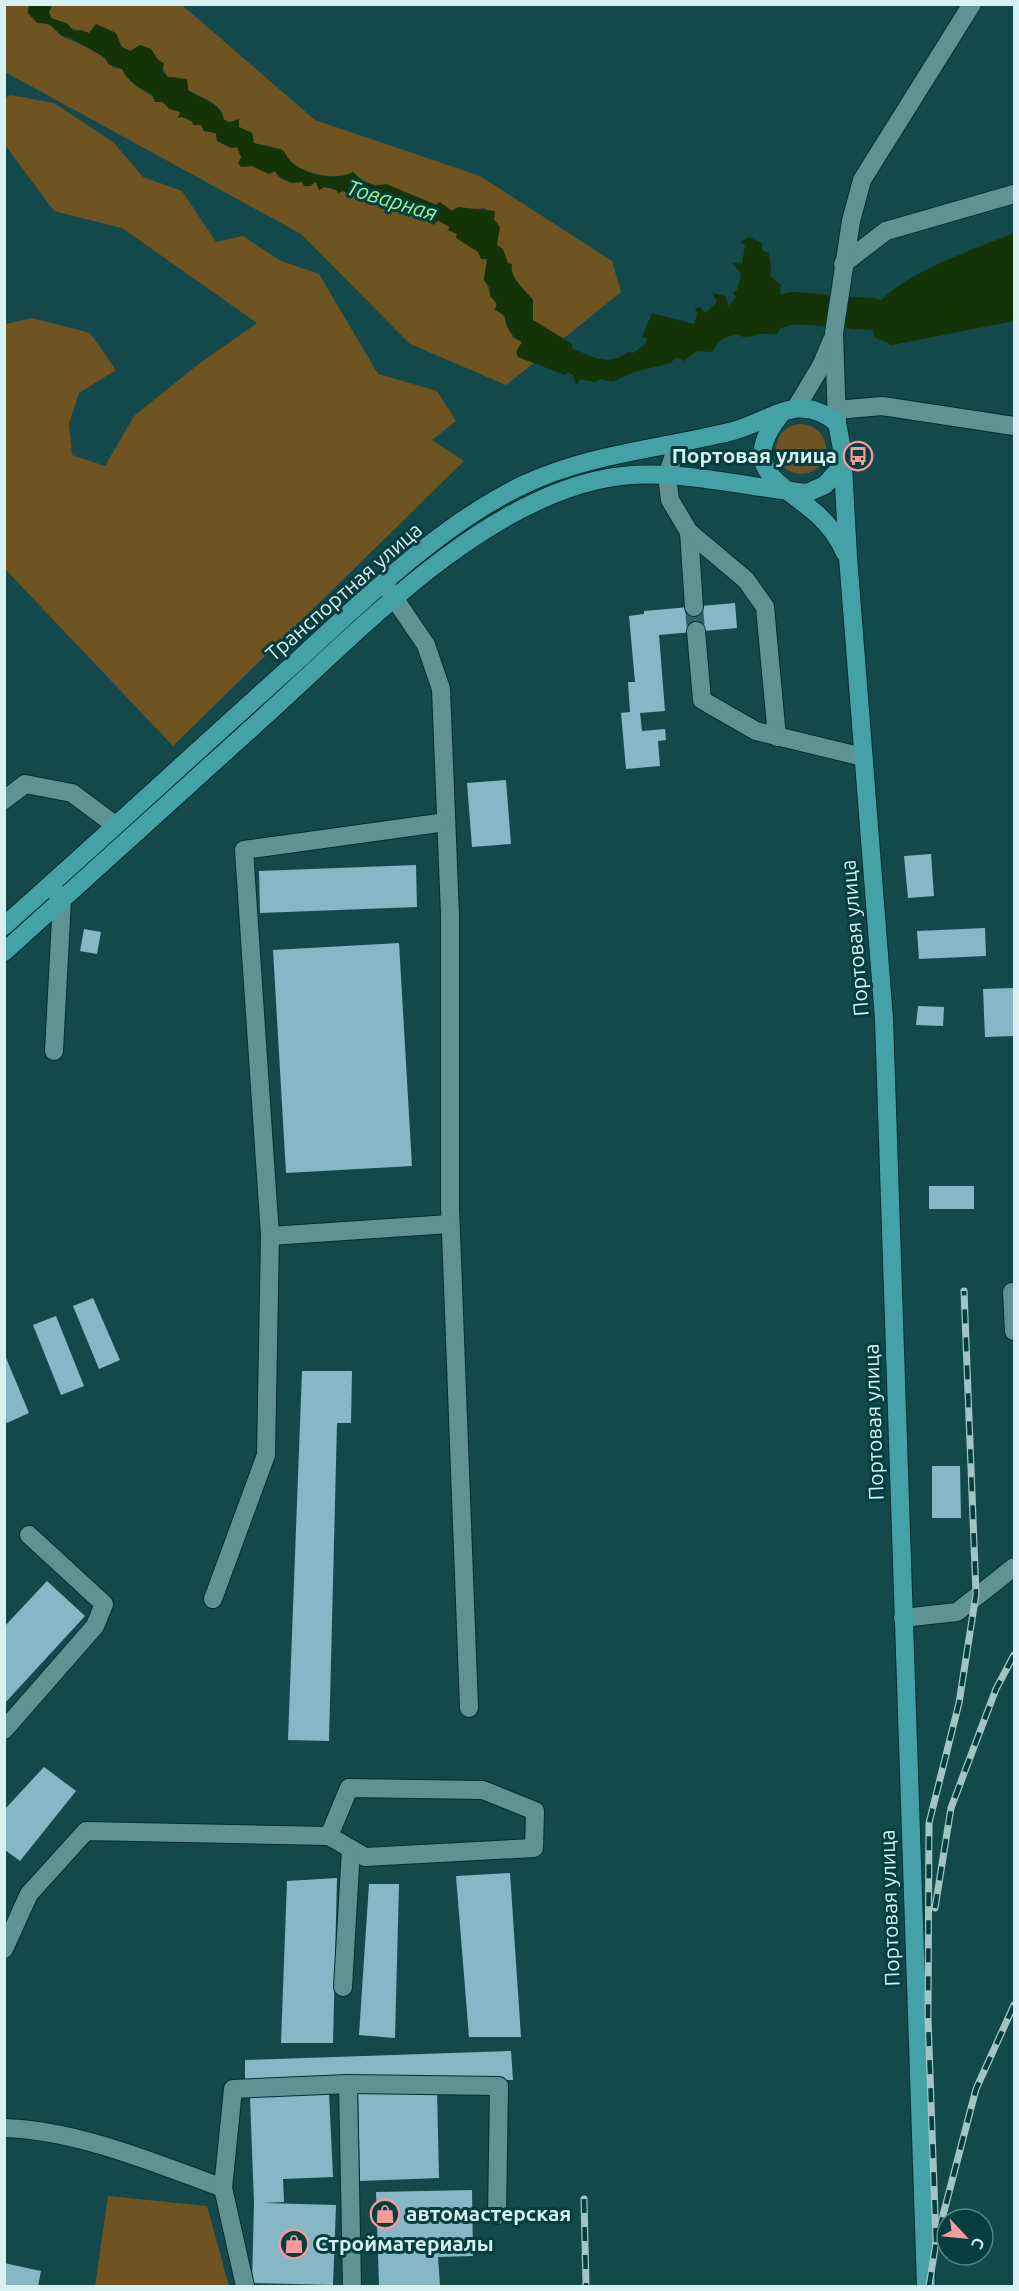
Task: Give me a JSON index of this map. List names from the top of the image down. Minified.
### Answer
{"streets":{"main road":["Транспортная улица","Портовая улица"]},"crossings":[["Транспортная улица","Портовая улица"]],"water":["Товарная"],"places":{"bus stop":["Портовая улица"],"shop":["автомастерская","Стройматериалы"]},"north":"bottom right"}
